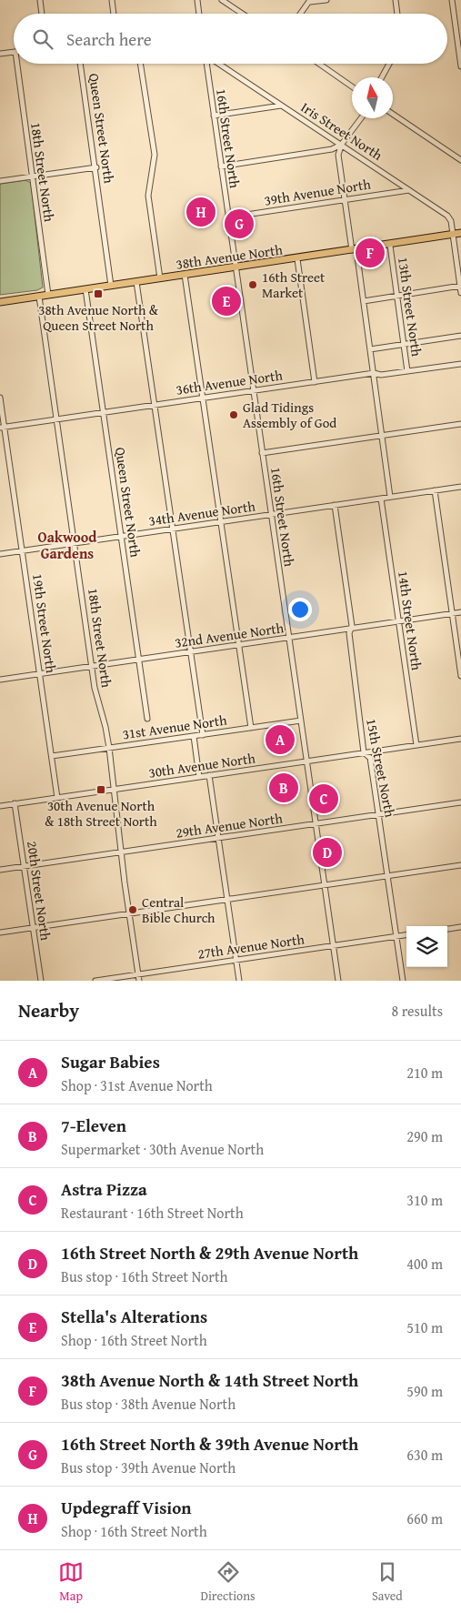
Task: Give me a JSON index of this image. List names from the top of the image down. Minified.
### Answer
{"streets":{"main road":["38th Avenue North"],"street":["Queen Street North","Iris Street North","16th Street North","18th Street North","39th Avenue North","13th Street North","36th Avenue North","34th Avenue North","14th Street North","19th Street North","32nd Avenue North","31st Avenue North","30th Avenue North","15th Street North","29th Avenue North","20th Street North","27th Avenue North"]},"crossings":[["Queen Street North","38th Avenue North"],["Queen Street North","36th Avenue North"],["Queen Street North","34th Avenue North"],["Queen Street North","32nd Avenue North"],["Iris Street North","39th Avenue North"],["Iris Street North","38th Avenue North"],["16th Street North","39th Avenue North"],["16th Street North","38th Avenue North"],["16th Street North","36th Avenue North"],["16th Street North","34th Avenue North"],["16th Street North","32nd Avenue North"],["16th Street North","31st Avenue North"],["16th Street North","30th Avenue North"],["16th Street North","29th Avenue North"],["16th Street North","27th Avenue North"],["18th Street North","38th Avenue North"],["18th Street North","36th Avenue North"],["18th Street North","34th Avenue North"],["18th Street North","32nd Avenue North"],["18th Street North","31st Avenue North"],["18th Street North","30th Avenue North"],["18th Street North","29th Avenue North"],["18th Street North","27th Avenue North"],["38th Avenue North","13th Street North"],["13th Street North","36th Avenue North"],["36th Avenue North","19th Street North"],["34th Avenue North","14th Street North"],["34th Avenue North","19th Street North"],["34th Avenue North","15th Street North"],["14th Street North","32nd Avenue North"],["14th Street North","30th Avenue North"],["19th Street North","32nd Avenue North"],["19th Street North","31st Avenue North"],["19th Street North","30th Avenue North"],["32nd Avenue North","15th Street North"],["30th Avenue North","15th Street North"],["30th Avenue North","20th Street North"],["15th Street North","29th Avenue North"],["15th Street North","27th Avenue North"],["29th Avenue North","20th Street North"]],"districts":["Oakwood Gardens"],"places":{"other":["16th Street Market","Glad Tidings Assembly of God","Central Bible Church"],"transit":["38th Avenue North & Queen Street North","30th Avenue North & 18th Street North"]},"north":"top","page":{"search":"Search here","pins":["H","G","F","E","A","B","C","D"],"heading":["Nearby","8 results"],"list":[{"mark":"A","name":"Sugar Babies","note":"Shop · 31st Avenue North","value":"210 m"},{"mark":"B","name":"7-Eleven","note":"Supermarket · 30th Avenue North","value":"290 m"},{"mark":"C","name":"Astra Pizza","note":"Restaurant · 16th Street North","value":"310 m"},{"mark":"D","name":"16th Street North & 29th Avenue North","note":"Bus stop · 16th Street North","value":"400 m"},{"mark":"E","name":"Stella's Alterations","note":"Shop · 16th Street North","value":"510 m"},{"mark":"F","name":"38th Avenue North & 14th Street North","note":"Bus stop · 38th Avenue North","value":"590 m"},{"mark":"G","name":"16th Street North & 39th Avenue North","note":"Bus stop · 39th Avenue North","value":"630 m"},{"mark":"H","name":"Updegraff Vision","note":"Shop · 16th Street North","value":"660 m"}],"nav":["Map","Directions","Saved"]}}
